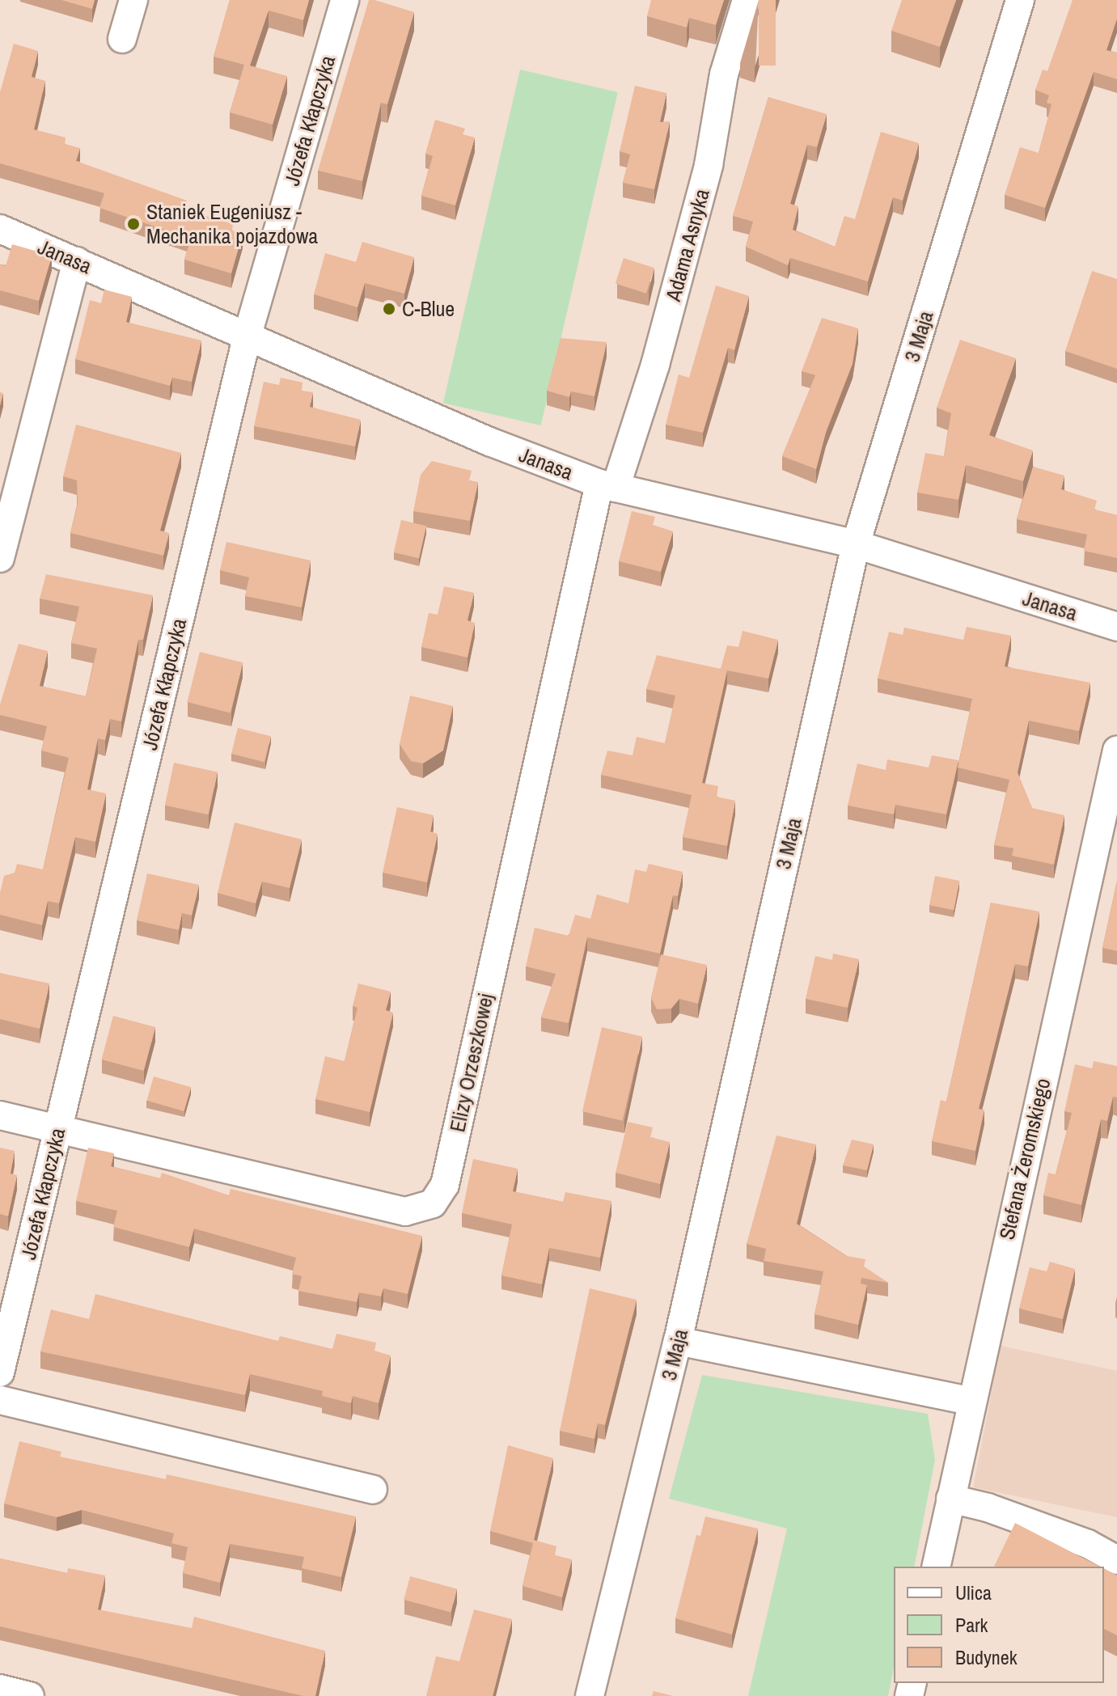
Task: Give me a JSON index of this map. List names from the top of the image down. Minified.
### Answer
{"streets":{"street":["Józefa Kłapczyka","Adama Asnyka","Janasa","3 Maja","Elizy Orzeszkowej","Stefana Żeromskiego"]},"crossings":[["Józefa Kłapczyka","Janasa"],["Józefa Kłapczyka","Elizy Orzeszkowej"],["Adama Asnyka","Janasa"],["Adama Asnyka","Elizy Orzeszkowej"],["Janasa","3 Maja"],["Janasa","Elizy Orzeszkowej"]],"places":["Staniek Eugeniusz - Mechanika pojazdowa","C-Blue"],"legend":["Ulica","Park","Budynek"]}
